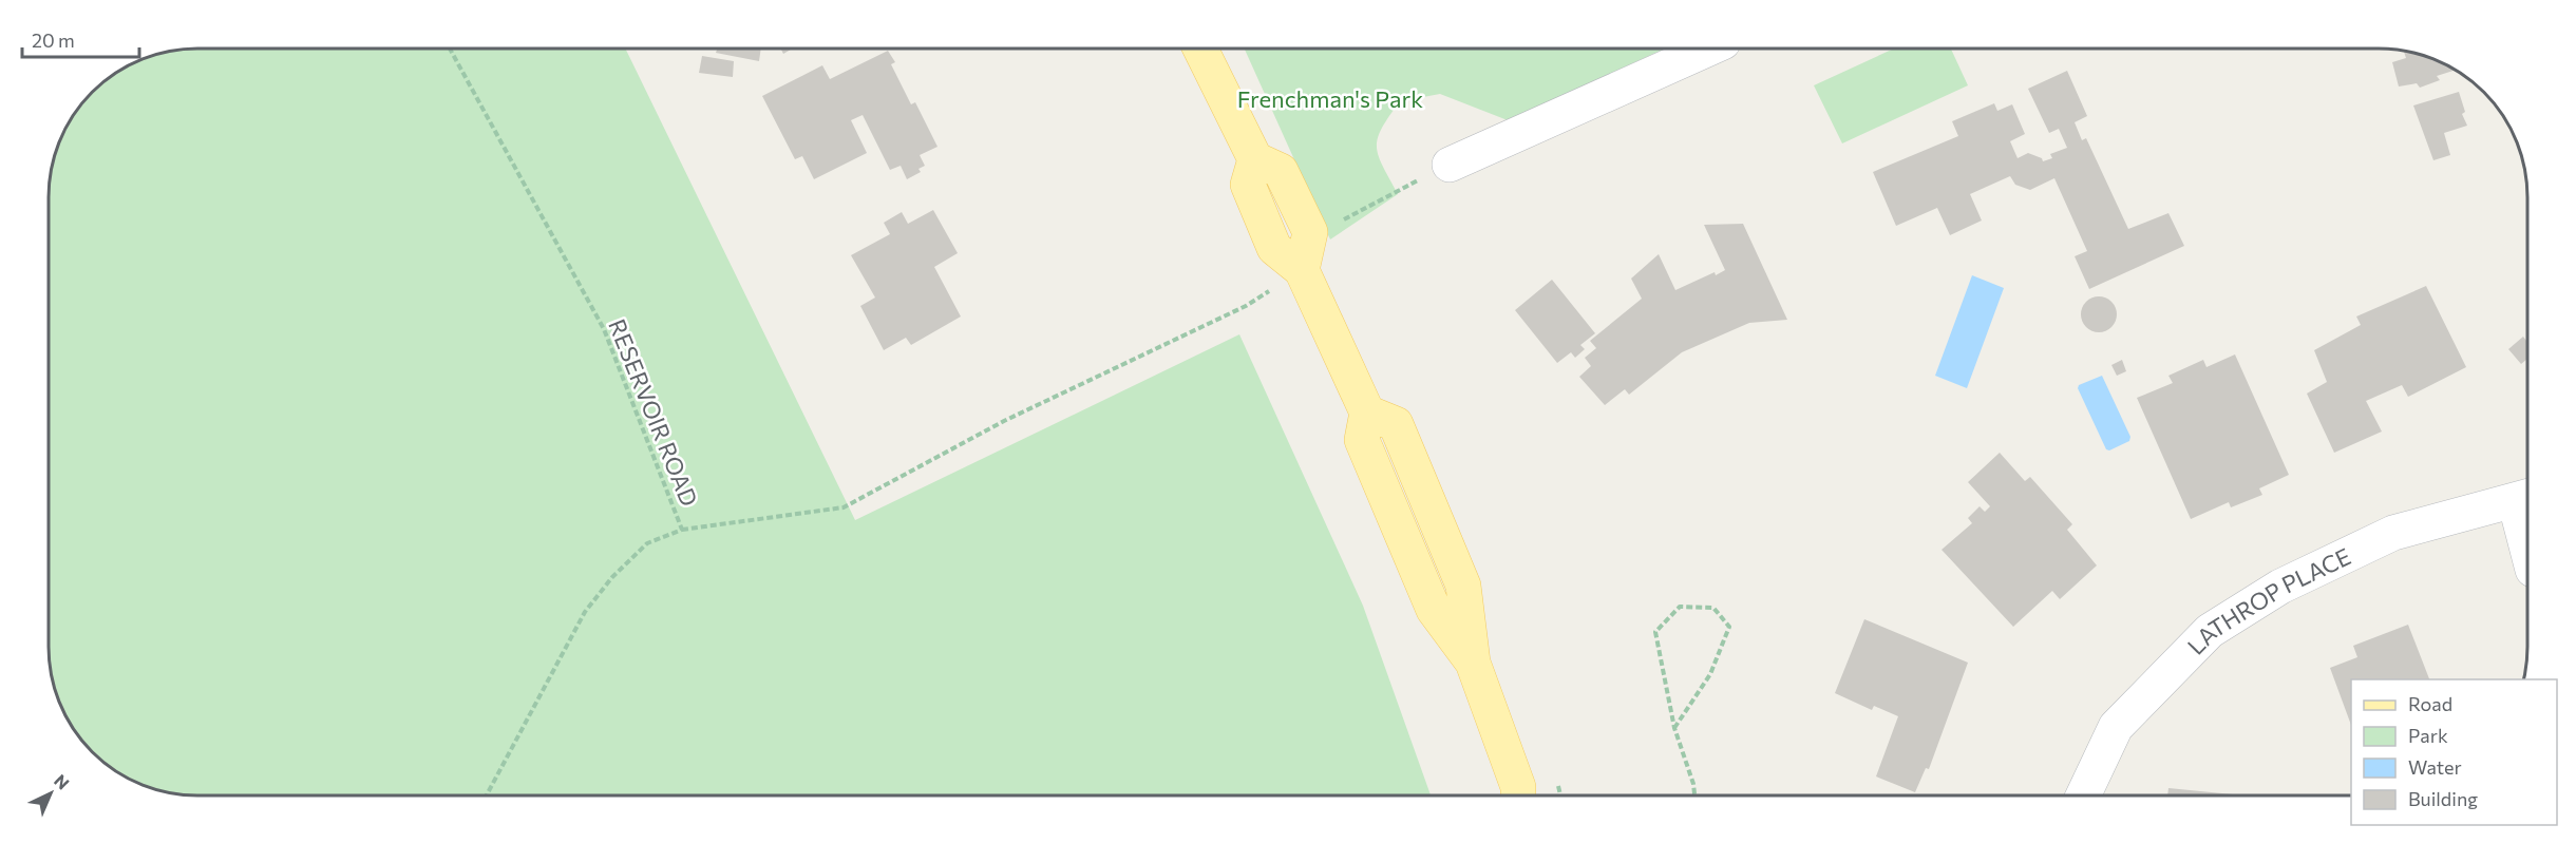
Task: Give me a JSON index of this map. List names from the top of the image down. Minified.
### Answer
{"streets":{"street":["LATHROP PLACE"],"path":["RESERVOIR ROAD"]},"parks":["Frenchman's Park"],"legend":["Road","Park","Water","Building"],"scale_bar":"20 m","north":"top right"}
